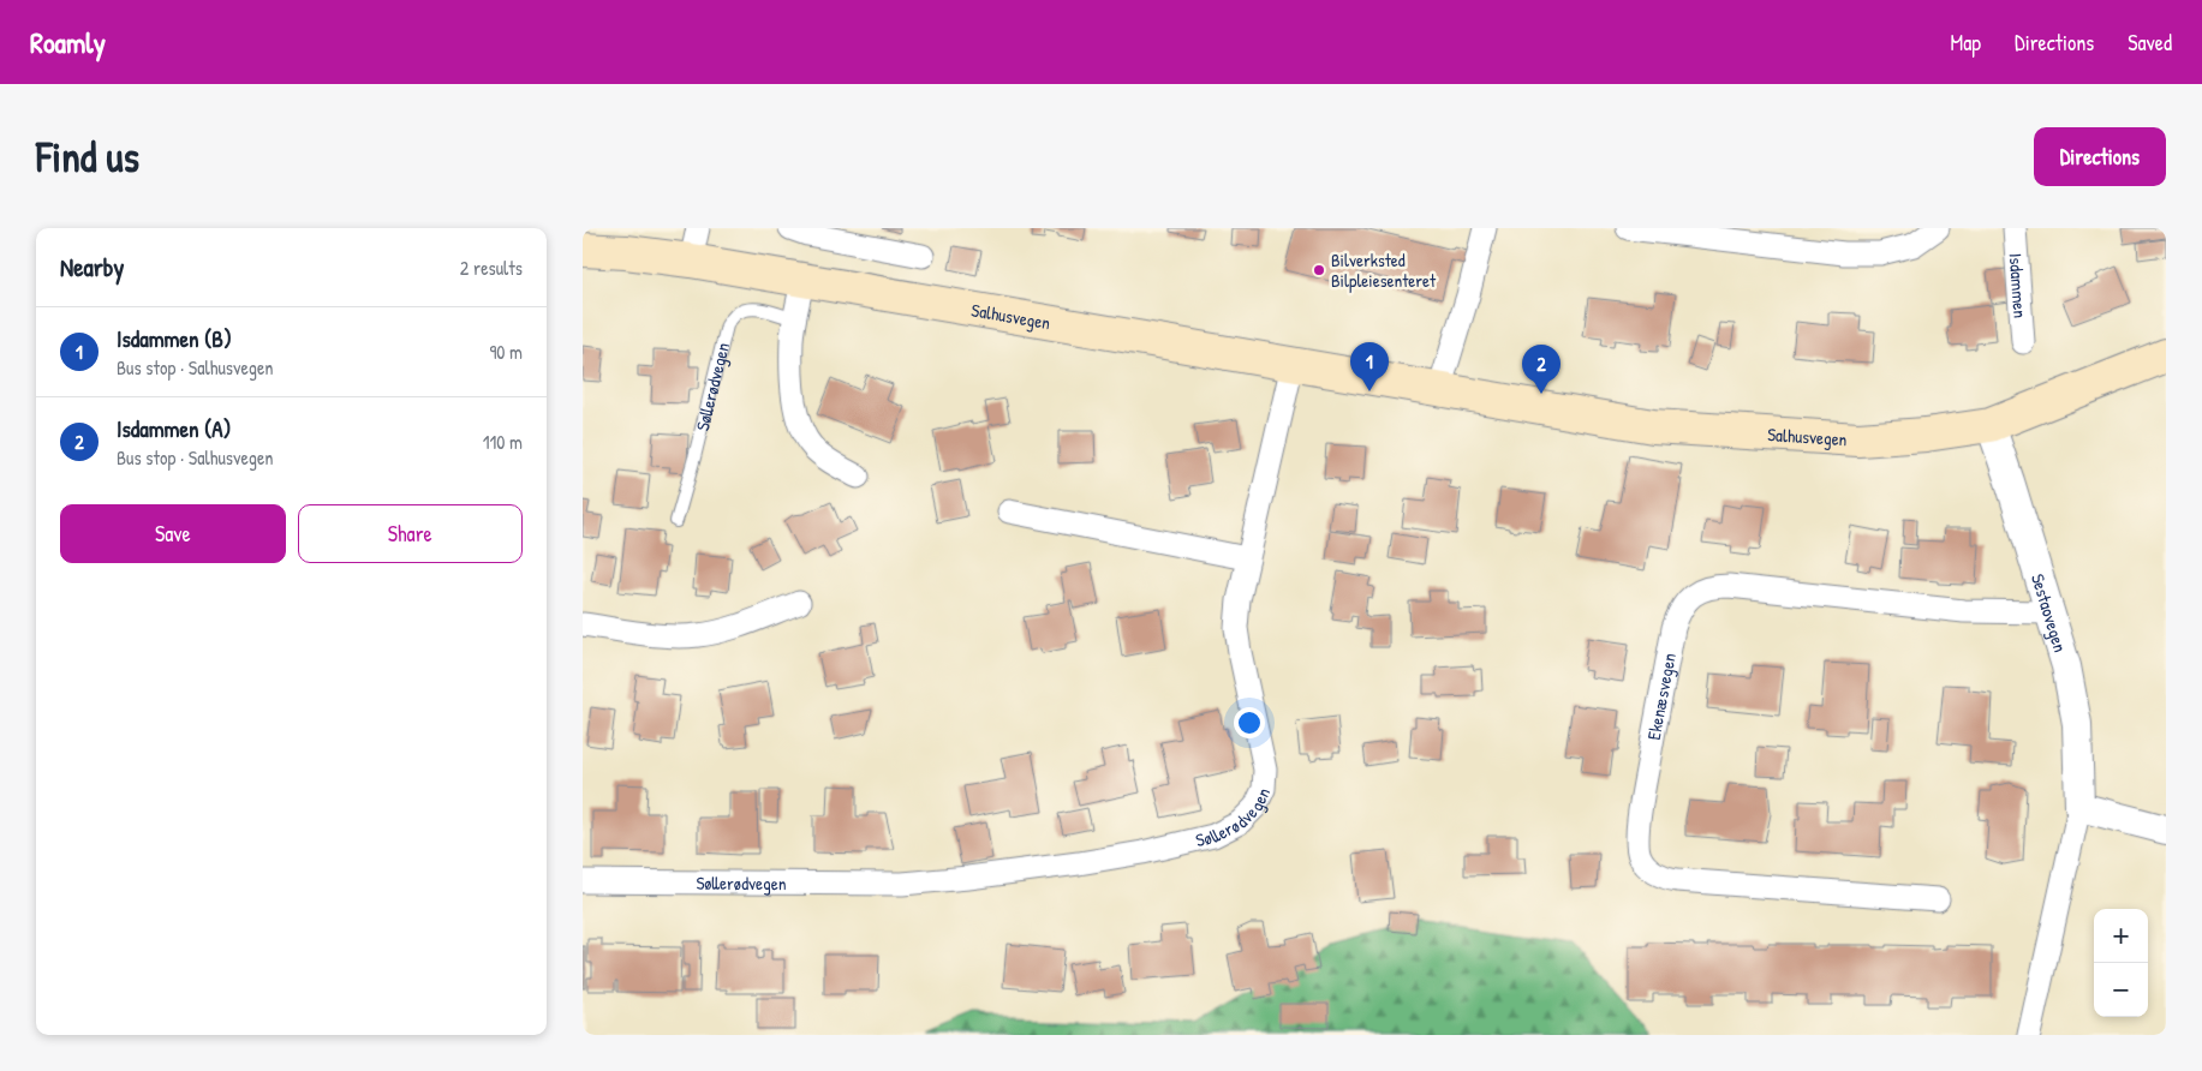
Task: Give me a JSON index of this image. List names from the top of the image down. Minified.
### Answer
{"streets":{"main road":["Salhusvegen"],"street":["Isdammen","Søllerødvegen","Sestaovegen","Ekenæsvegen"]},"crossings":[["Salhusvegen","Søllerødvegen"],["Salhusvegen","Sestaovegen"],["Sestaovegen","Ekenæsvegen"]],"places":["Bilverksted Bilpleiesenteret"],"page":{"header":"Roamly","nav":["Map","Directions","Saved"],"buttons":["Directions",["Save","Share"]],"title":"Find us","heading":["Nearby","2 results"],"list":[{"mark":"1","name":"Isdammen (B)","note":"Bus stop · Salhusvegen","value":"90 m"},{"mark":"2","name":"Isdammen (A)","note":"Bus stop · Salhusvegen","value":"110 m"}],"pins":["1","2"],"map_buttons":["+","−"]}}
